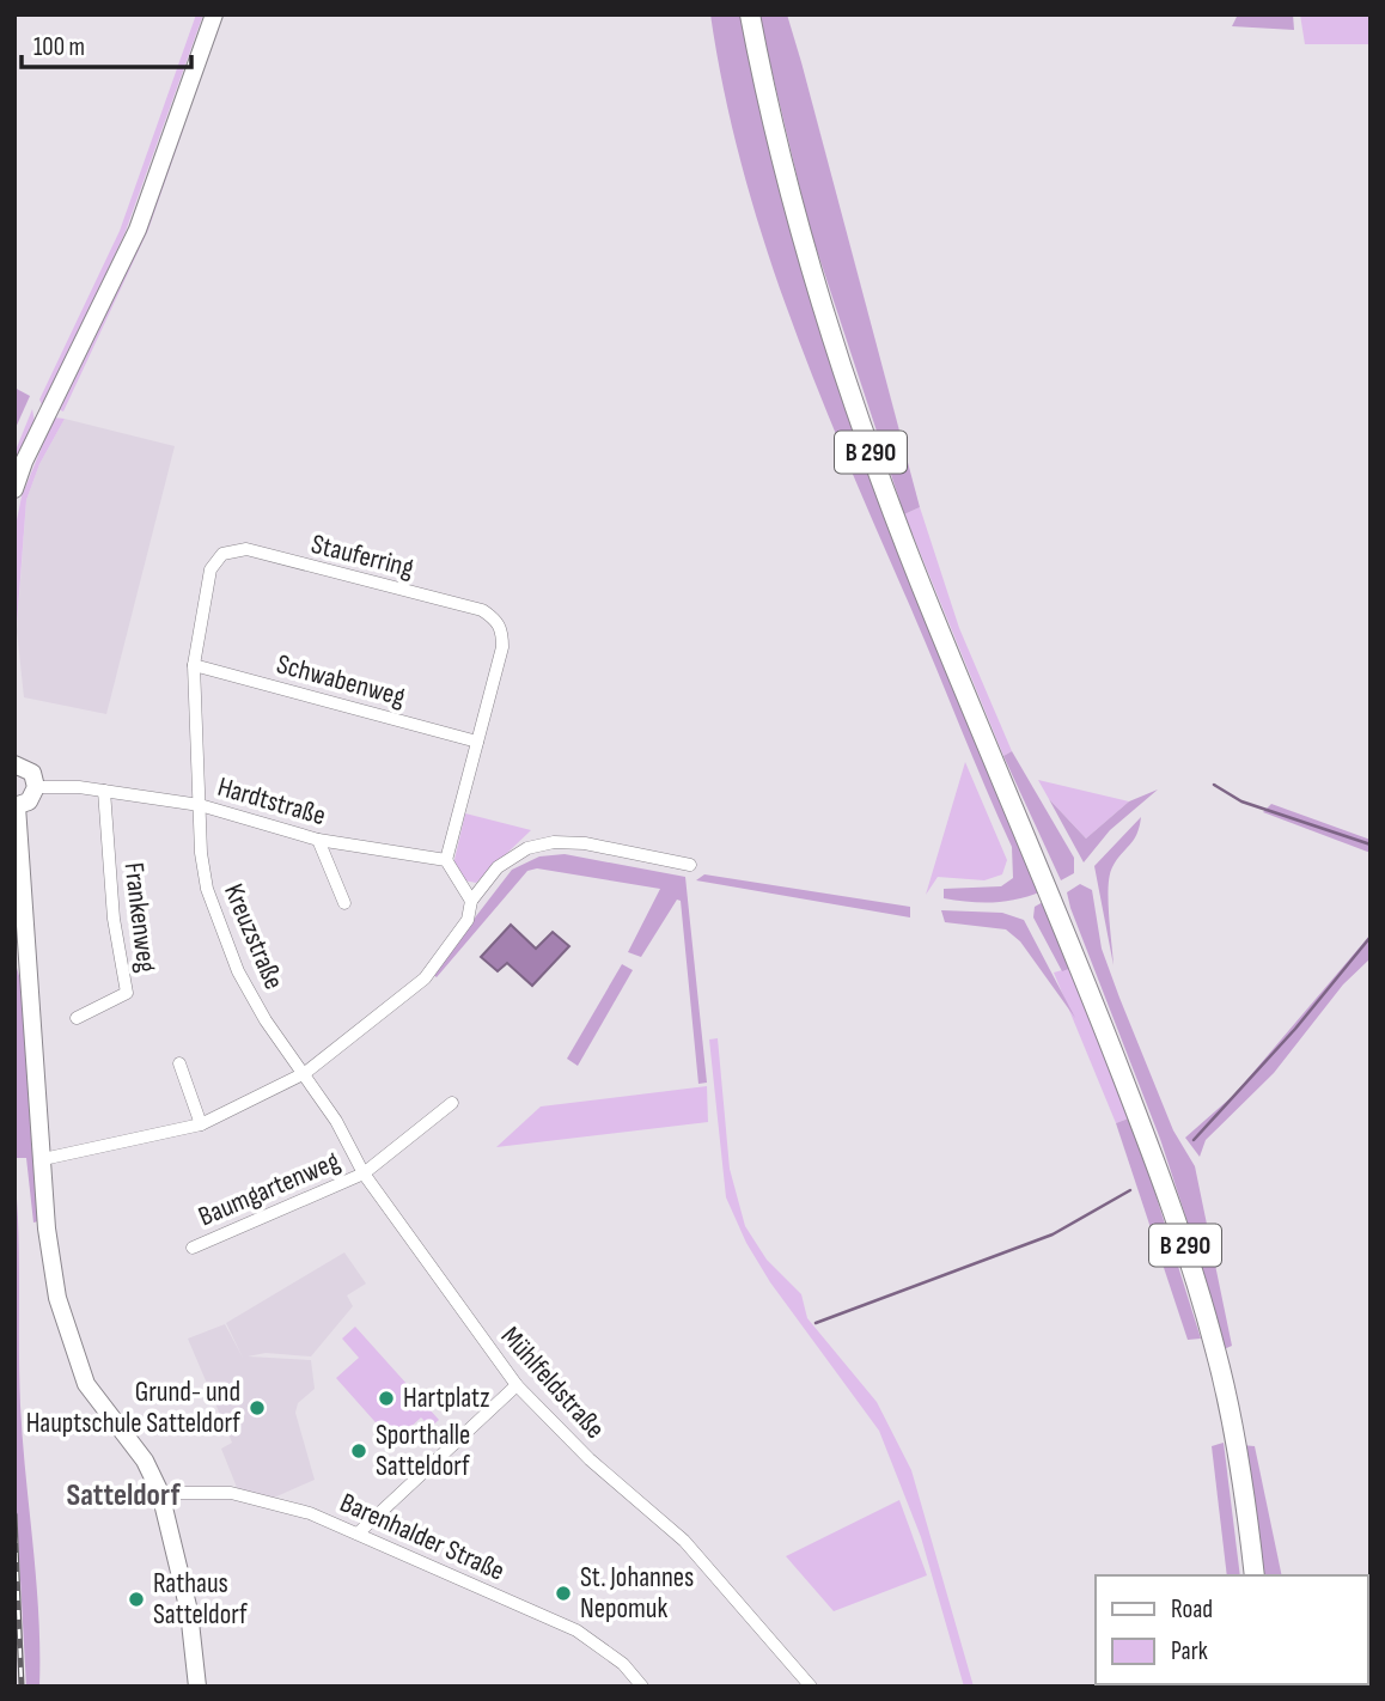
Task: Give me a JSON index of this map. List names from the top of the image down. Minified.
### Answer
{"streets":{"main road":["B 290"],"street":["Stauferring","Schwabenweg","Hardtstraße","Frankenweg","Kreuzstraße","Baumgartenweg","Mühlfeldstraße","Barenhalder Straße"]},"crossings":[["Stauferring","Schwabenweg"],["Stauferring","Hardtstraße"],["Stauferring","Kreuzstraße"],["Hardtstraße","Frankenweg"],["Hardtstraße","Kreuzstraße"],["Kreuzstraße","Mühlfeldstraße"],["Baumgartenweg","Mühlfeldstraße"]],"districts":["Satteldorf"],"places":["Hartplatz","Grund- und Hauptschule Satteldorf","Sporthalle Satteldorf","St. Johannes Nepomuk","Rathaus Satteldorf"],"legend":["Road","Park"],"scale_bar":"100 m"}
